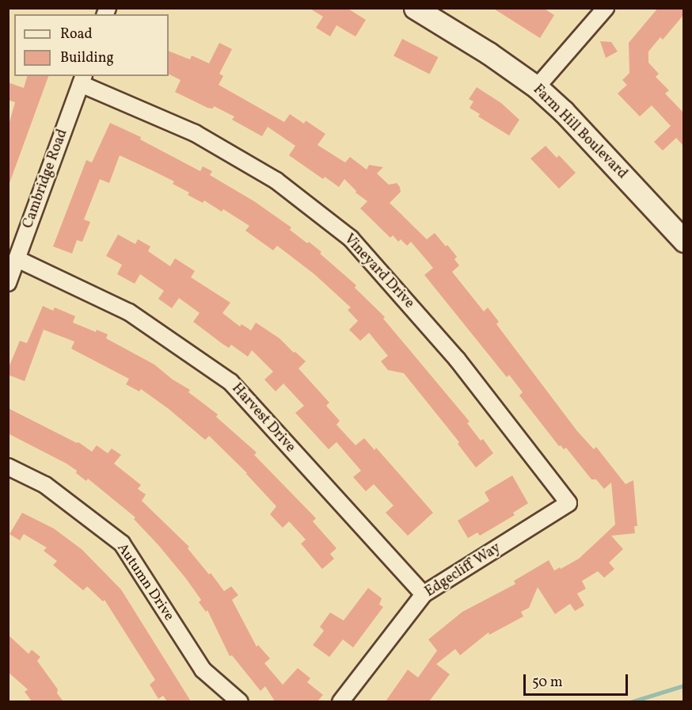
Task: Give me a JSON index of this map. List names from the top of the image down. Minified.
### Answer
{"streets":{"main road":["Farm Hill Boulevard"],"street":["Cambridge Road","Vineyard Drive","Harvest Drive","Edgecliff Way","Autumn Drive"]},"crossings":[["Cambridge Road","Vineyard Drive"],["Cambridge Road","Harvest Drive"],["Vineyard Drive","Edgecliff Way"],["Harvest Drive","Edgecliff Way"]],"legend":["Road","Building"],"scale_bar":"50 m"}
